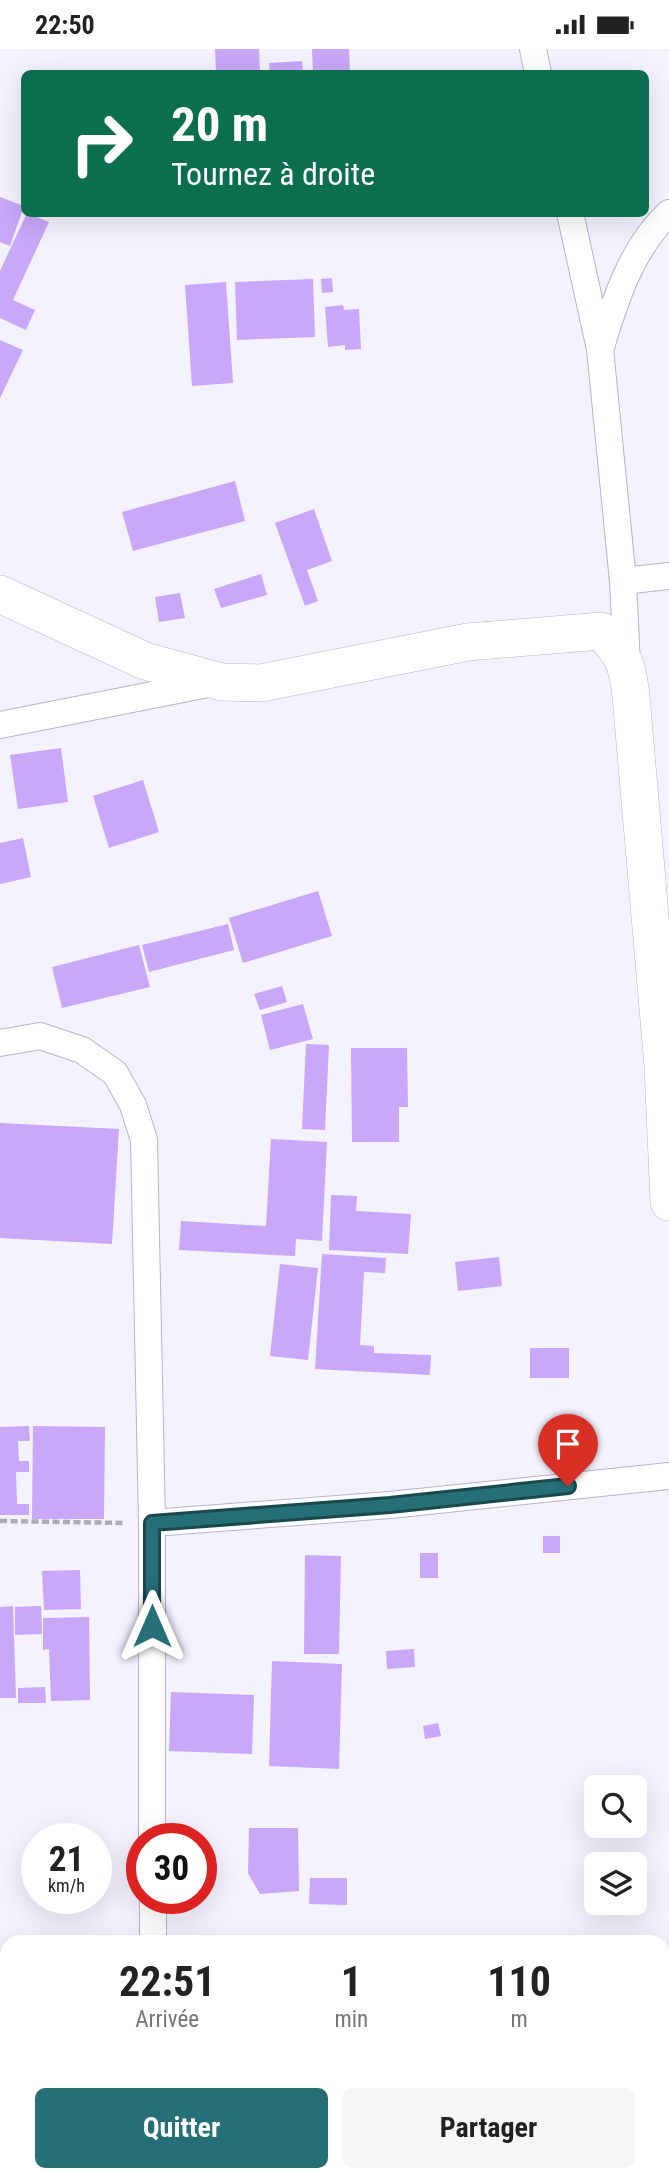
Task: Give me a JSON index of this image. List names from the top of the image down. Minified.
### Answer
{"page":{"status":"22:50","turn":["20 m","Tournez à droite"],"speed":"21 km/h","limit":"30","eta":["22:51","Arrivée","1","min","110","m"],"buttons":["Quitter","Partager"]}}
